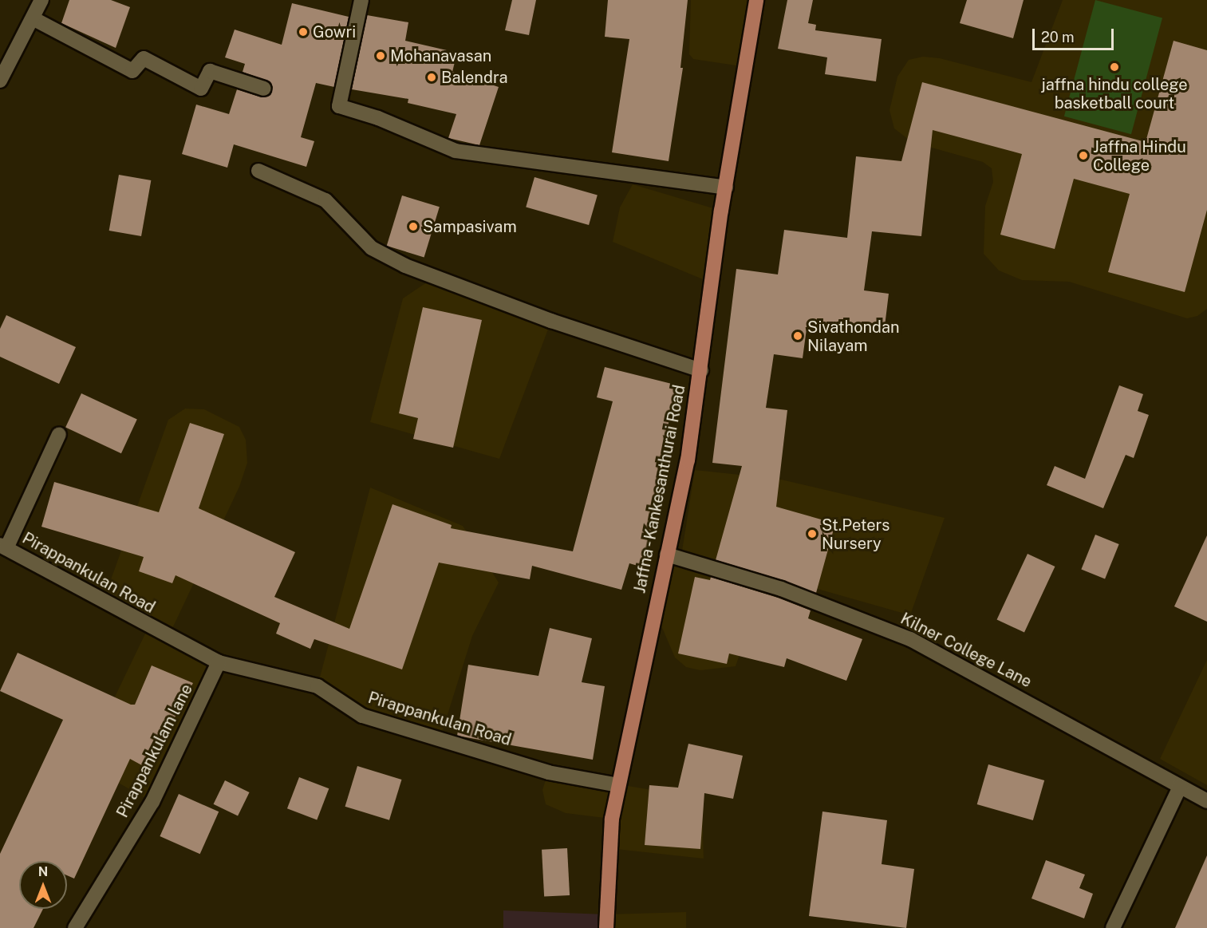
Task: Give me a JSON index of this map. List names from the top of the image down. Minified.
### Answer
{"streets":{"main road":["Jaffna - Kankesanthurai Road"],"street":["Pirappankulan Road","Kilner College Lane","Pirappankulam lane"]},"crossings":[["Jaffna - Kankesanthurai Road","Pirappankulan Road"],["Jaffna - Kankesanthurai Road","Kilner College Lane"],["Pirappankulan Road","Pirappankulam lane"]],"places":["Gowri","Mohanavasan","jaffna hindu college basketball court","Balendra","Jaffna Hindu College","Sampasivam","Sivathondan Nilayam","St.Peters Nursery"],"scale_bar":"20 m","north":"top"}
